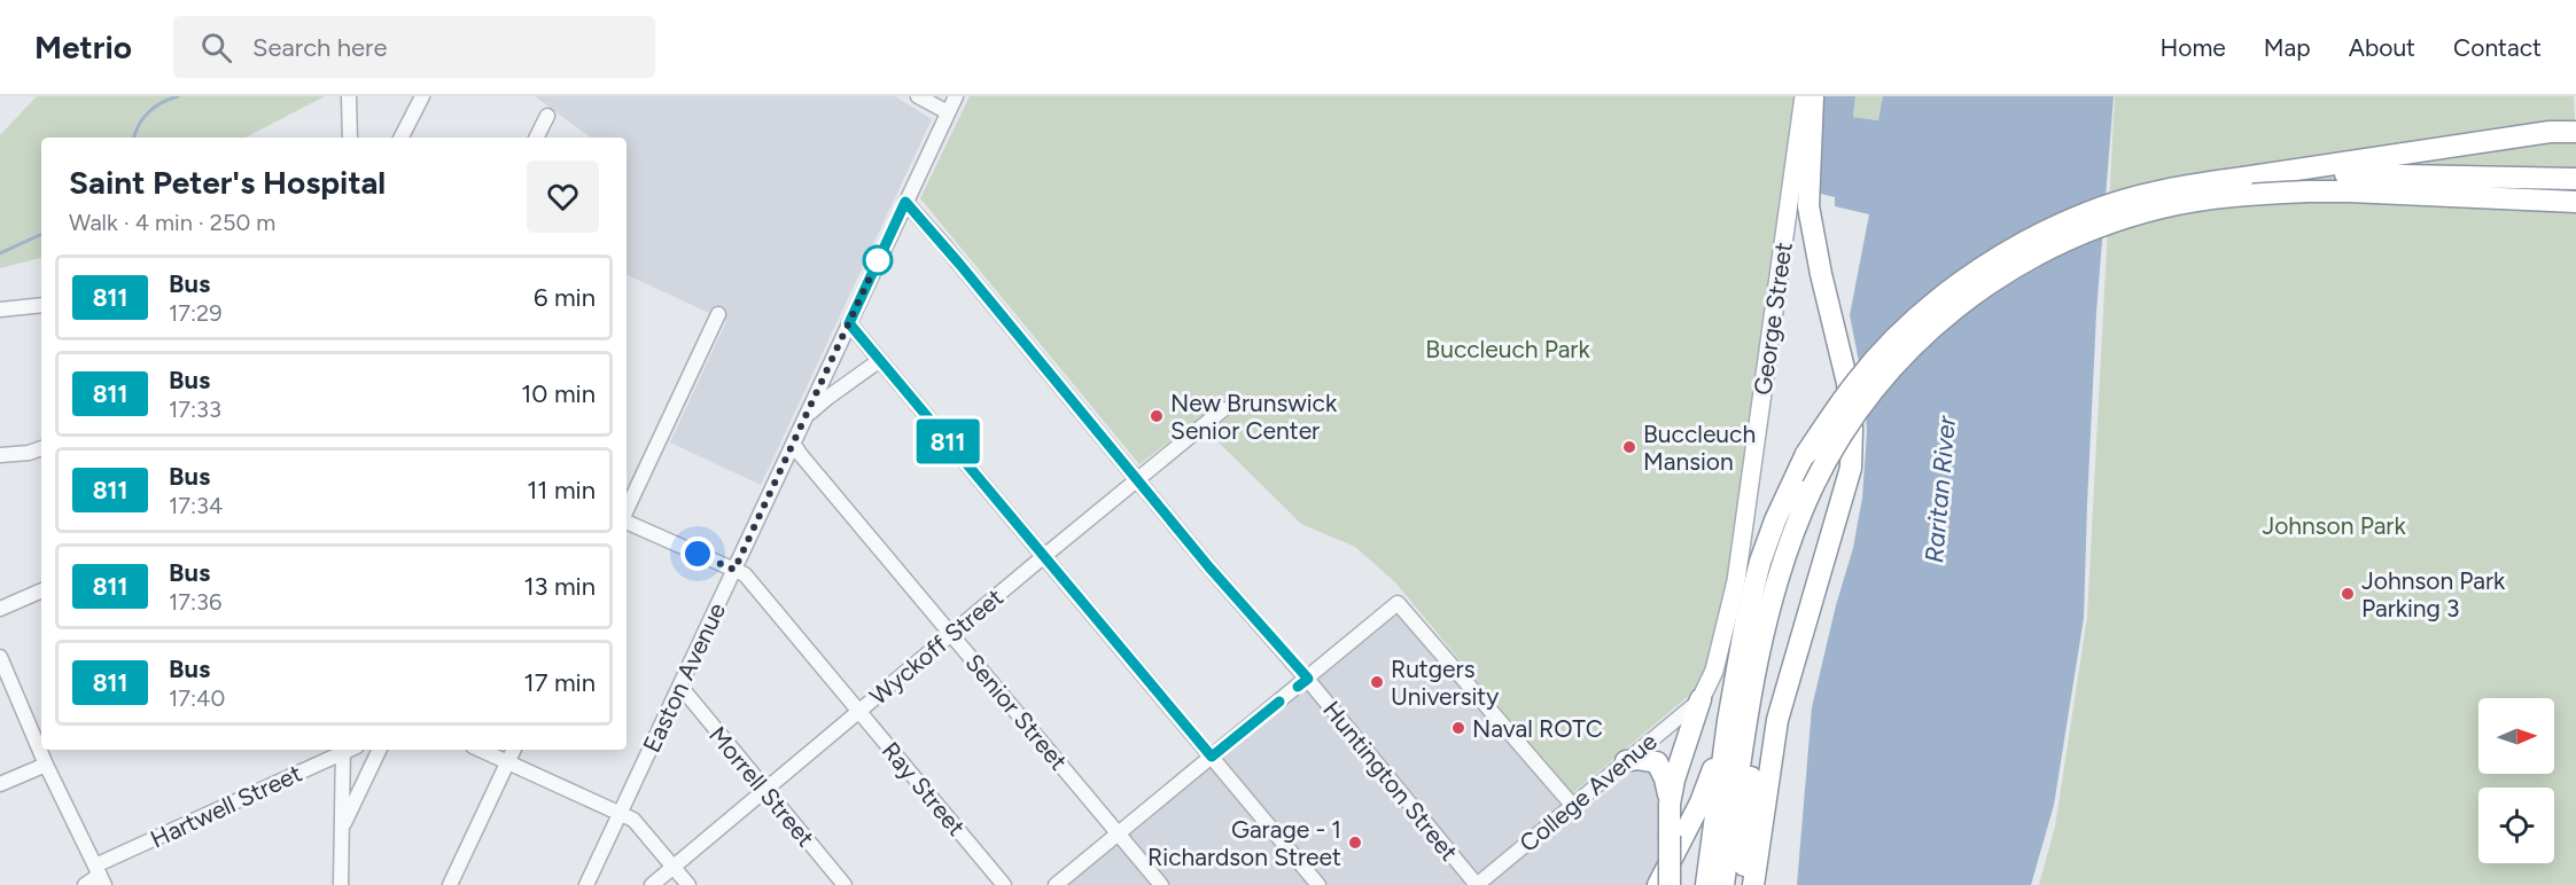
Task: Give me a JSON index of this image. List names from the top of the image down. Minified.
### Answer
{"streets":{"main road":["George Street"],"street":["Wyckoff Street","Easton Avenue","Senior Street","Huntington Street","Morrell Street","Ray Street","College Avenue","Hartwell Street"]},"crossings":[["George Street","College Avenue"],["Wyckoff Street","Senior Street"],["Wyckoff Street","Huntington Street"],["Wyckoff Street","Morrell Street"],["Wyckoff Street","Ray Street"],["Easton Avenue","Senior Street"],["Easton Avenue","Huntington Street"],["Easton Avenue","Morrell Street"],["Easton Avenue","Ray Street"],["Huntington Street","College Avenue"]],"water":["Raritan River"],"parks":["Buccleuch Park","Johnson Park"],"places":["New Brunswick Senior Center","Buccleuch Mansion","Johnson Park Parking 3","Rutgers University","Naval ROTC","Garage - 1 Richardson Street"],"lines":["bus line 811"],"north":"right","page":{"header":"Metrio","search":"Search here","nav":["Home","Map","About","Contact"],"on_map":"811","heading":["Saint Peter's Hospital","Walk · 4 min · 250 m"],"list":[{"mark":"811","name":"Bus","note":"17:29","value":"6 min"},{"mark":"811","name":"Bus","note":"17:33","value":"10 min"},{"mark":"811","name":"Bus","note":"17:34","value":"11 min"},{"mark":"811","name":"Bus","note":"17:36","value":"13 min"},{"mark":"811","name":"Bus","note":"17:40","value":"17 min"}]}}
